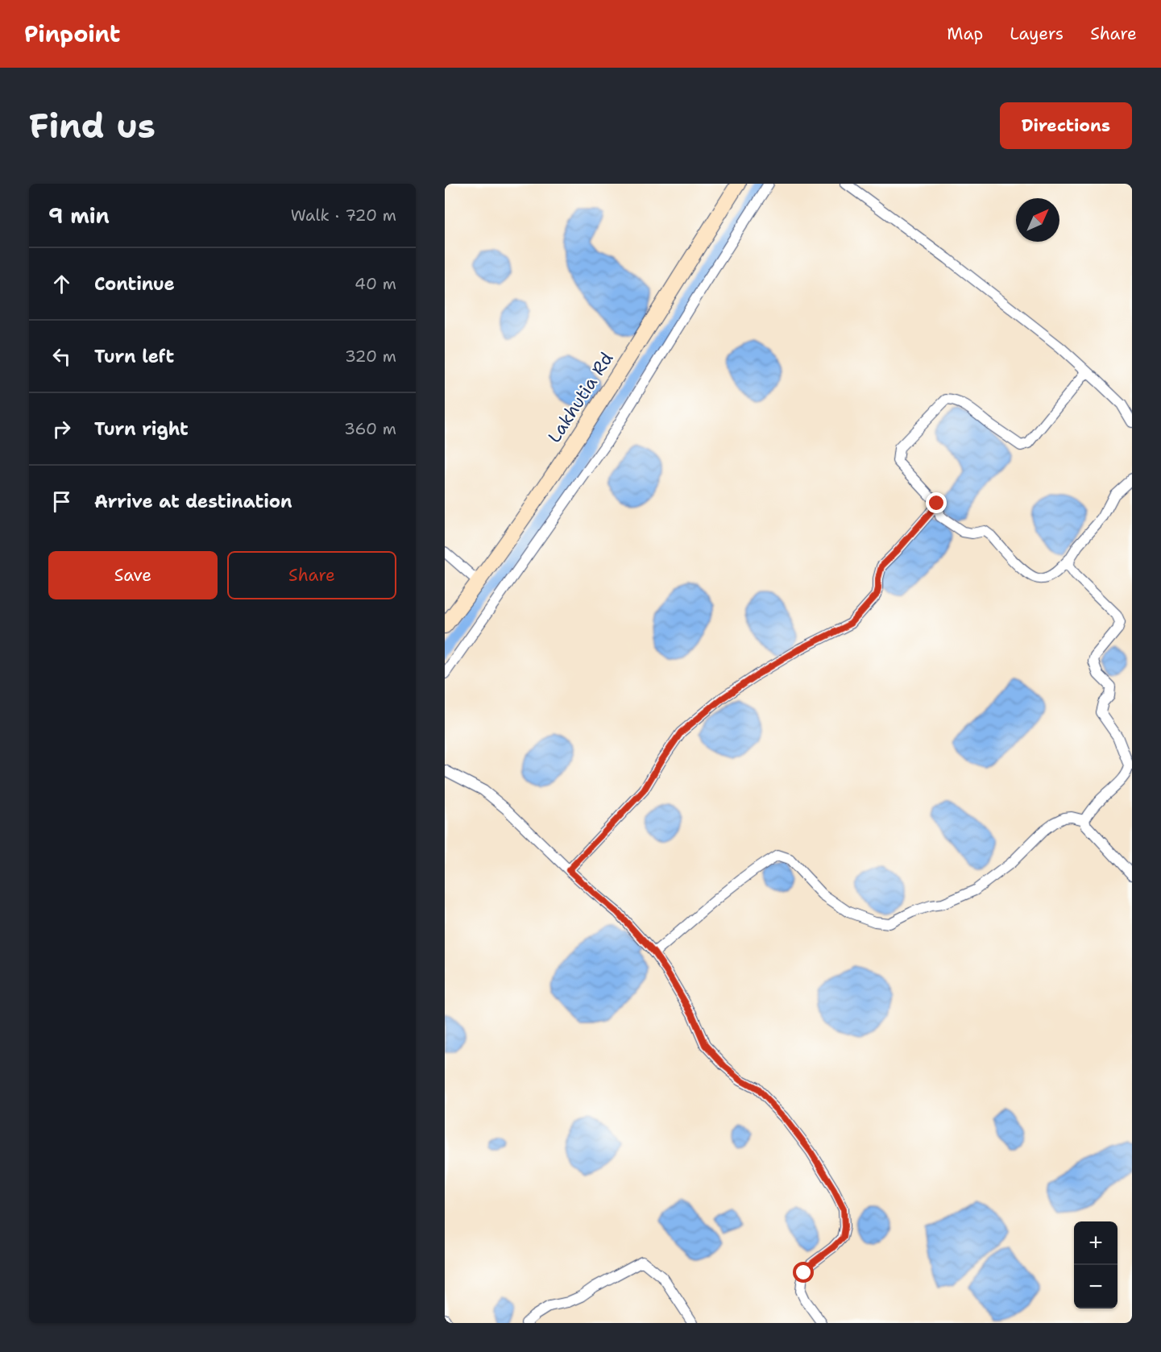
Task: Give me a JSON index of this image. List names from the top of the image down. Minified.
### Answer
{"streets":{"street":["Lakhutia Rd"]},"north":"top right","page":{"header":"Pinpoint","nav":["Map","Layers","Share"],"buttons":["Directions",["Save","Share"]],"title":"Find us","heading":["9 min","Walk · 720 m"],"list":[["Continue","40 m"],["Turn left","320 m"],["Turn right","360 m"],"Arrive at destination"],"map_buttons":["+","−"]}}
